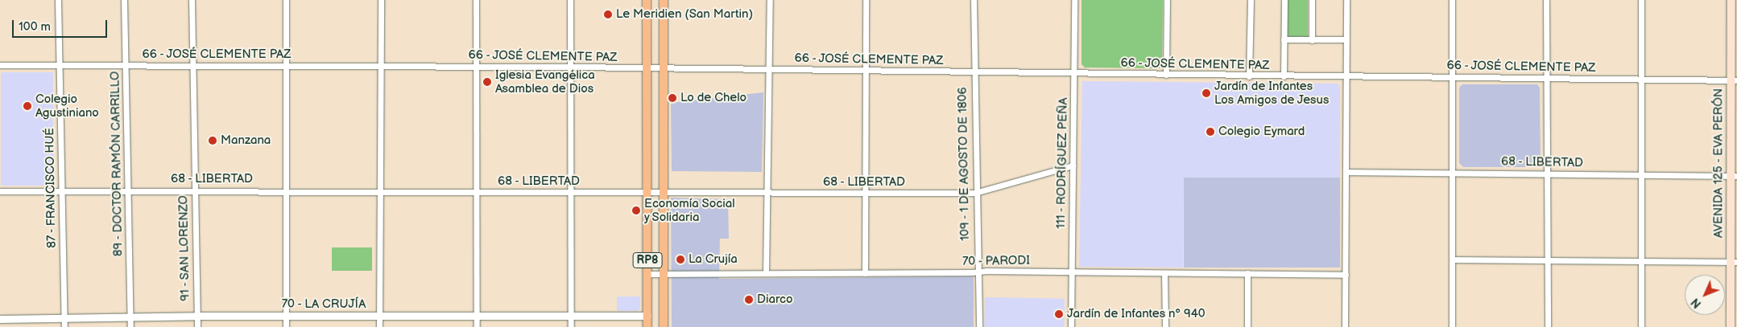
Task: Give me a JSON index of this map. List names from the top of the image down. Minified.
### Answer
{"streets":{"main road":["AVENIDA 125 - EVA PERÓN","RP8"],"street":["66 - JOSÉ CLEMENTE PAZ","68 - LIBERTAD","111 - RODRÍGUEZ PEÑA","89 - DOCTOR RAMÓN CARRILLO","109 - 1 DE AGOSTO DE 1806","87 - FRANCISCO HUÉ","91 - SAN LORENZO","70 - PARODI","70 - LA CRUJÍA"]},"crossings":[["66 - JOSÉ CLEMENTE PAZ","111 - RODRÍGUEZ PEÑA"],["66 - JOSÉ CLEMENTE PAZ","AVENIDA 125 - EVA PERÓN"],["66 - JOSÉ CLEMENTE PAZ","89 - DOCTOR RAMÓN CARRILLO"],["66 - JOSÉ CLEMENTE PAZ","109 - 1 DE AGOSTO DE 1806"],["66 - JOSÉ CLEMENTE PAZ","87 - FRANCISCO HUÉ"],["66 - JOSÉ CLEMENTE PAZ","91 - SAN LORENZO"],["66 - JOSÉ CLEMENTE PAZ","RP8"],["68 - LIBERTAD","111 - RODRÍGUEZ PEÑA"],["68 - LIBERTAD","AVENIDA 125 - EVA PERÓN"],["68 - LIBERTAD","89 - DOCTOR RAMÓN CARRILLO"],["68 - LIBERTAD","109 - 1 DE AGOSTO DE 1806"],["68 - LIBERTAD","87 - FRANCISCO HUÉ"],["68 - LIBERTAD","91 - SAN LORENZO"],["68 - LIBERTAD","RP8"],["111 - RODRÍGUEZ PEÑA","70 - PARODI"],["89 - DOCTOR RAMÓN CARRILLO","70 - LA CRUJÍA"],["109 - 1 DE AGOSTO DE 1806","70 - PARODI"],["87 - FRANCISCO HUÉ","70 - LA CRUJÍA"],["91 - SAN LORENZO","70 - LA CRUJÍA"],["RP8","70 - PARODI"],["RP8","70 - LA CRUJÍA"]],"places":["Le Meridien (San Martin)","Iglesia Evangélica Asamblea de Dios","Jardín de Infantes Los Amigos de Jesus","Lo de Chelo","Colegio Agustiniano","Colegio Eymard","Manzana","Economía Social y Solidaria","La Crujía","Diarco","Jardín de Infantes nº 940"],"scale_bar":"100 m","north":"bottom left"}
